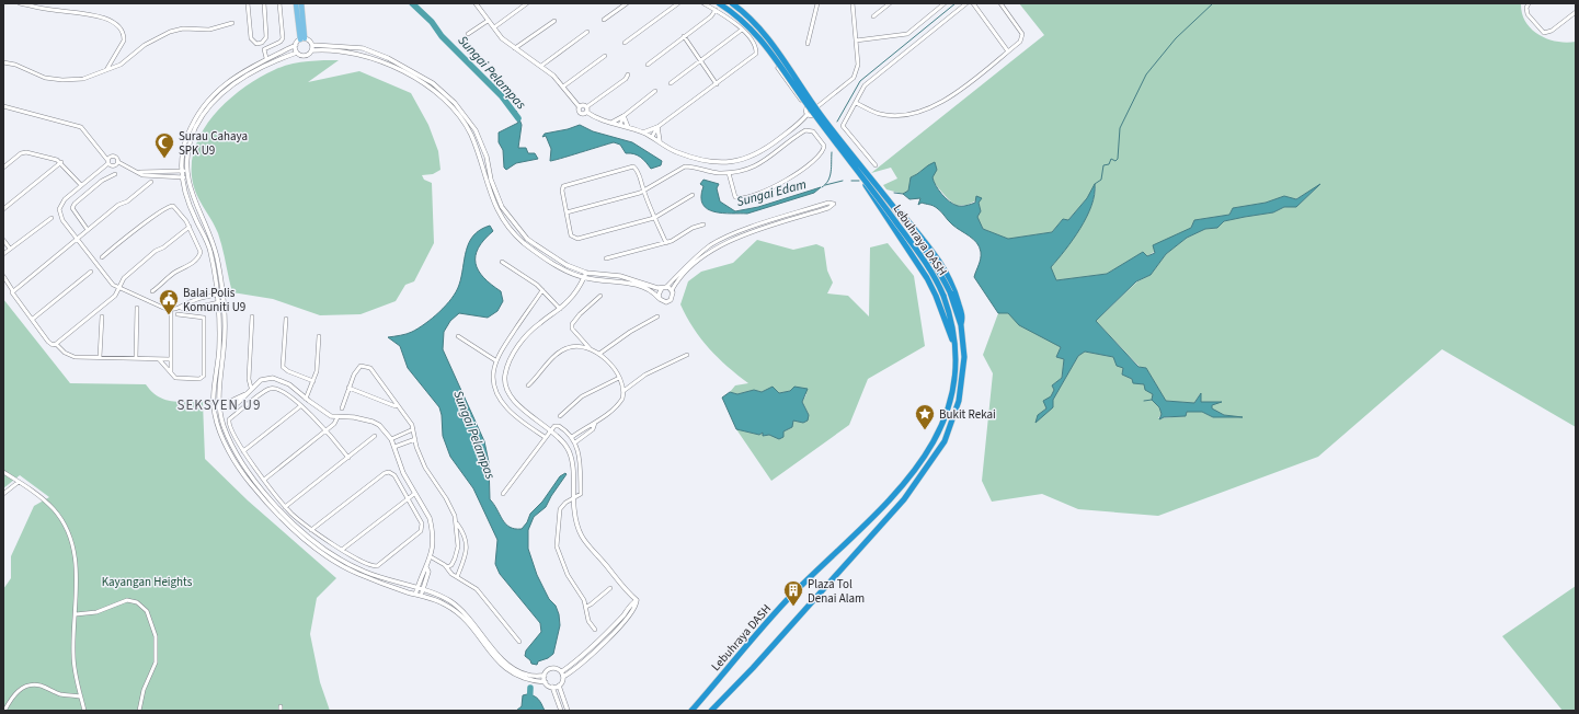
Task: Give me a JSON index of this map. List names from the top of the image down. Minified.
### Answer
{"streets":{"highway":["Lebuhraya DASH"]},"districts":["SEKSYEN U9"],"water":["Sungai Pelampas","Sungai Edam"],"parks":["Kayangan Heights"],"places":{"mosque":["Surau Cahaya SPK U9"],"public building":["Balai Polis Komuniti U9"],"place":["Bukit Rekai"],"building":["Plaza Tol Denai Alam"]}}
